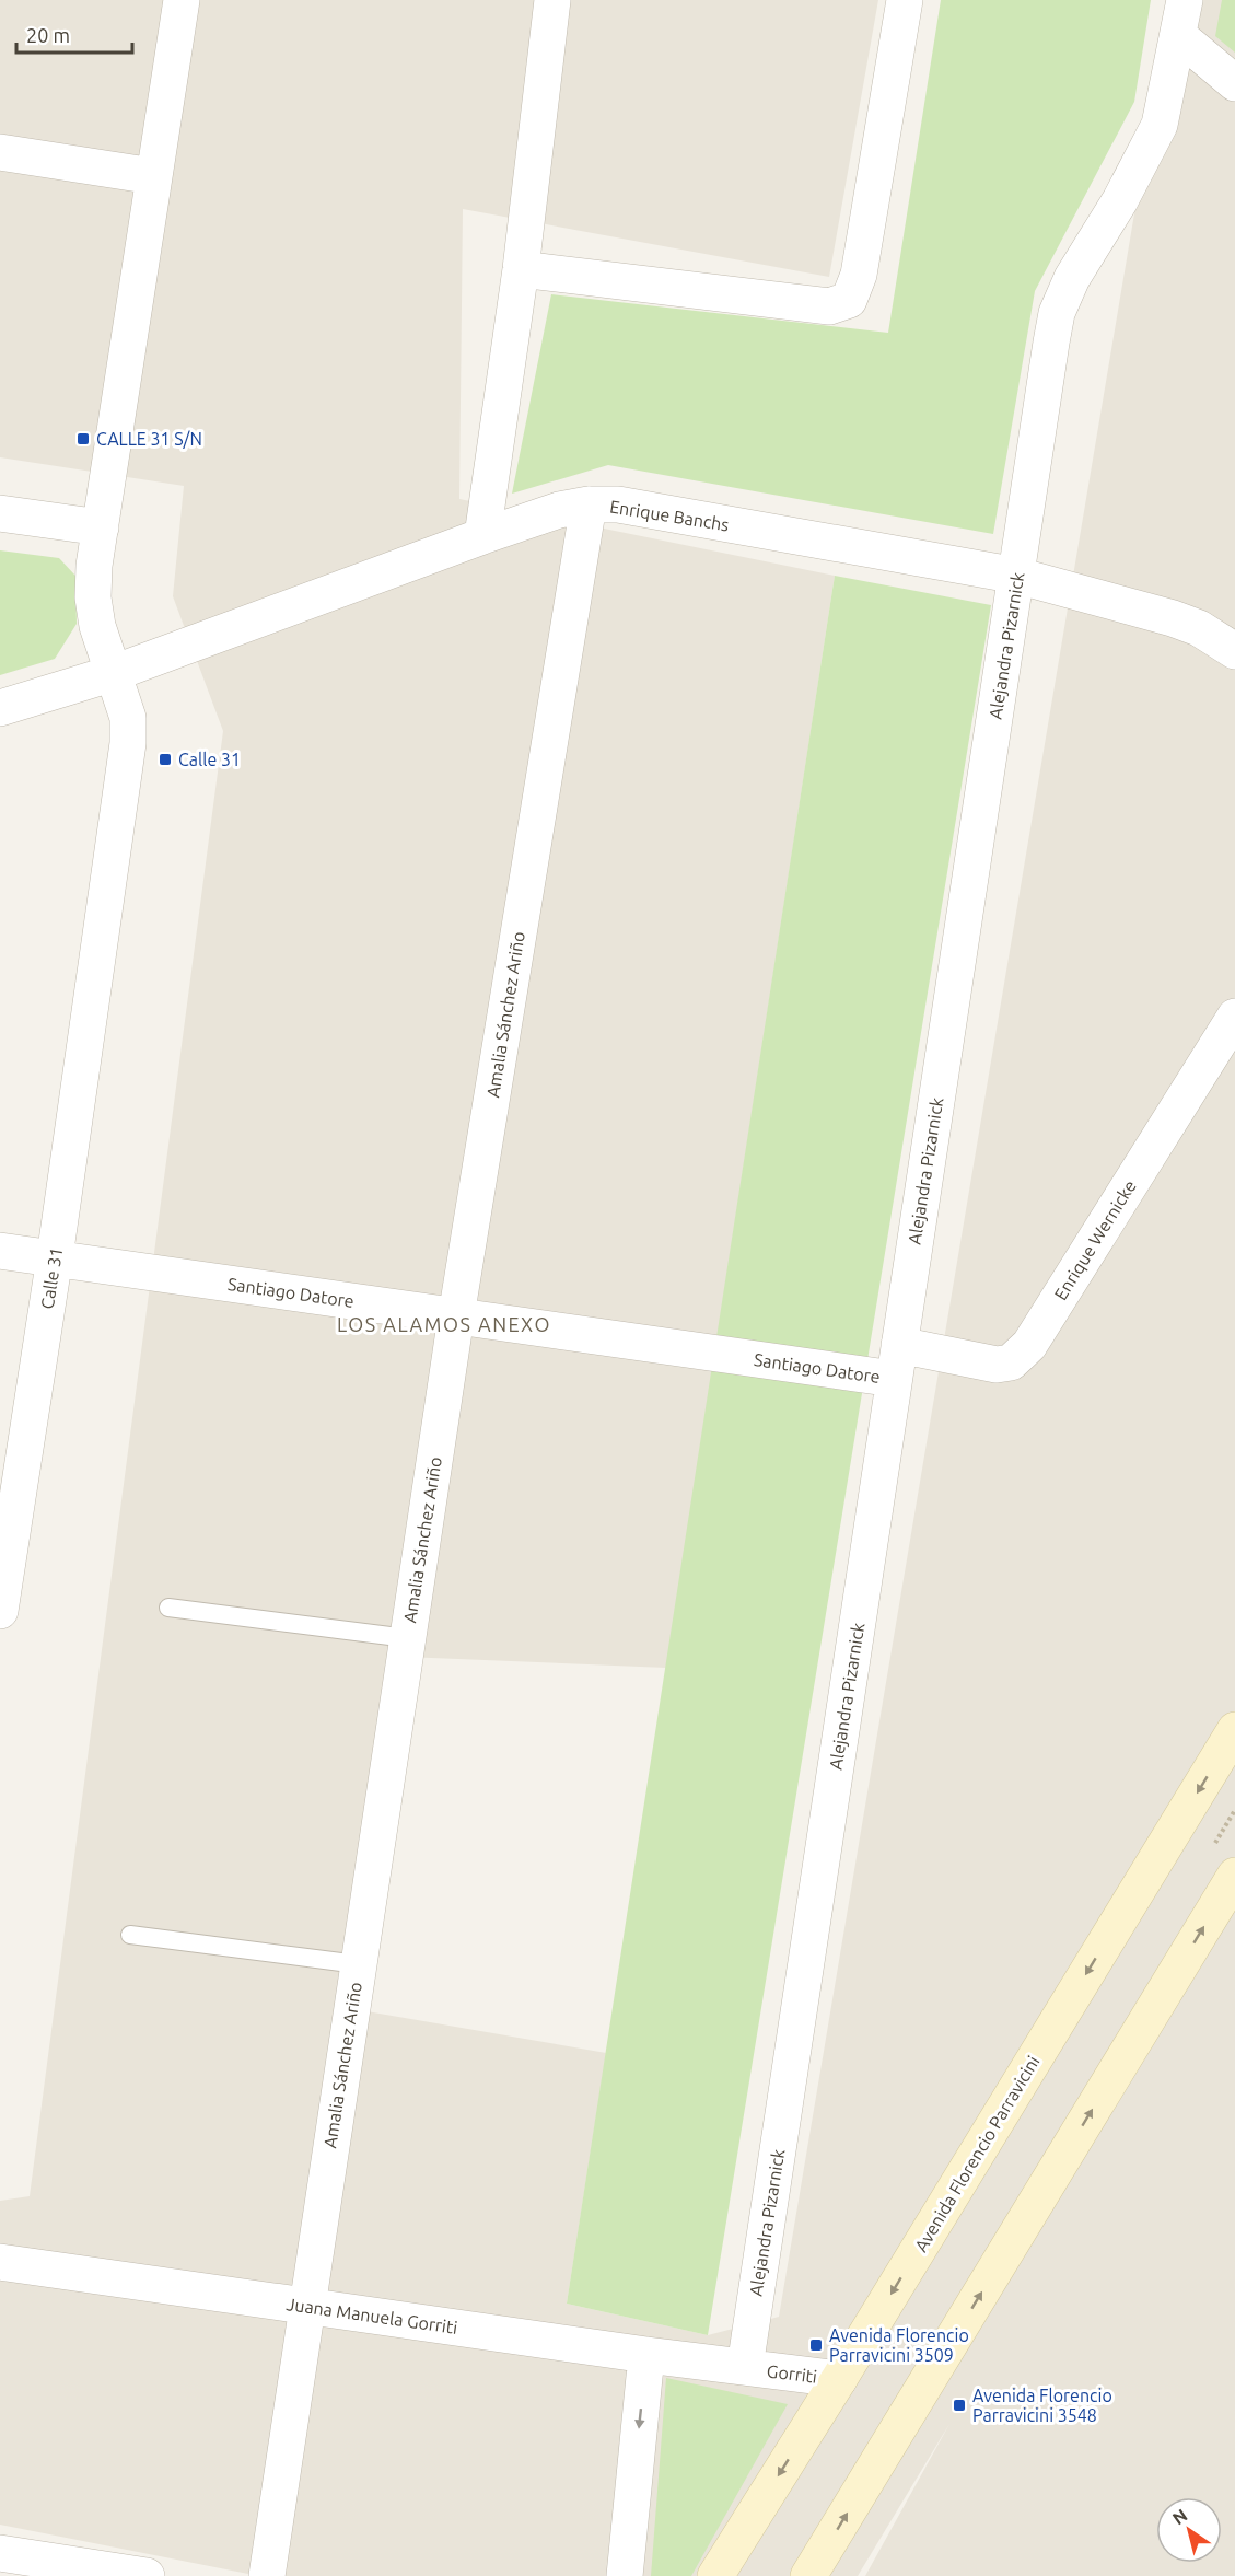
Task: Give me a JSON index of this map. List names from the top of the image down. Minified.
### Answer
{"streets":{"main road":["Avenida Florencio Parravicini"],"street":["Enrique Banchs","Alejandra Pizarnick","Amalia Sánchez Ariño","Enrique Wernicke","Calle 31","Santiago Datore","Juana Manuela Gorriti","Gorriti"]},"crossings":[["Enrique Banchs","Alejandra Pizarnick"],["Enrique Banchs","Amalia Sánchez Ariño"],["Enrique Banchs","Calle 31"],["Alejandra Pizarnick","Enrique Wernicke"],["Alejandra Pizarnick","Santiago Datore"],["Alejandra Pizarnick","Juana Manuela Gorriti"],["Alejandra Pizarnick","Gorriti"],["Amalia Sánchez Ariño","Santiago Datore"],["Amalia Sánchez Ariño","Juana Manuela Gorriti"],["Enrique Wernicke","Santiago Datore"],["Calle 31","Santiago Datore"],["Avenida Florencio Parravicini","Gorriti"],["Juana Manuela Gorriti","Gorriti"]],"districts":["LOS ALAMOS ANEXO"],"places":{"transit":["CALLE 31 S/N","Calle 31","Avenida Florencio Parravicini 3509","Avenida Florencio Parravicini 3548"]},"scale_bar":"20 m","north":"top left"}
